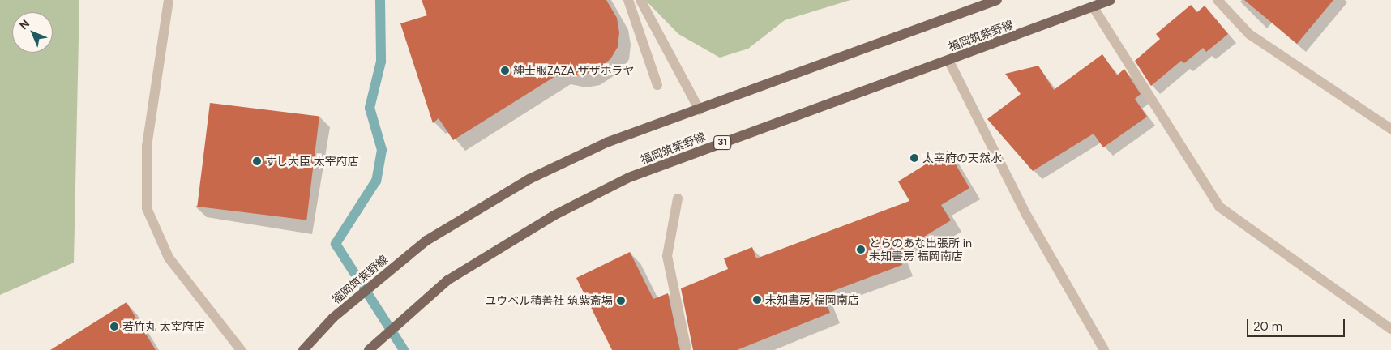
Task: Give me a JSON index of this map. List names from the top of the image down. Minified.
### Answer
{"streets":{"main road":["福岡筑紫野線","31"]},"places":["紳士服ZAZA ザザホラヤ","太宰府の天然水","すし大臣 太宰府店","とらのあな出張所 in 未知書房 福岡南店","未知書房 福岡南店","ユウベル積善社 筑紫斎場","若竹丸 太宰府店"],"scale_bar":"20 m","north":"top left"}
